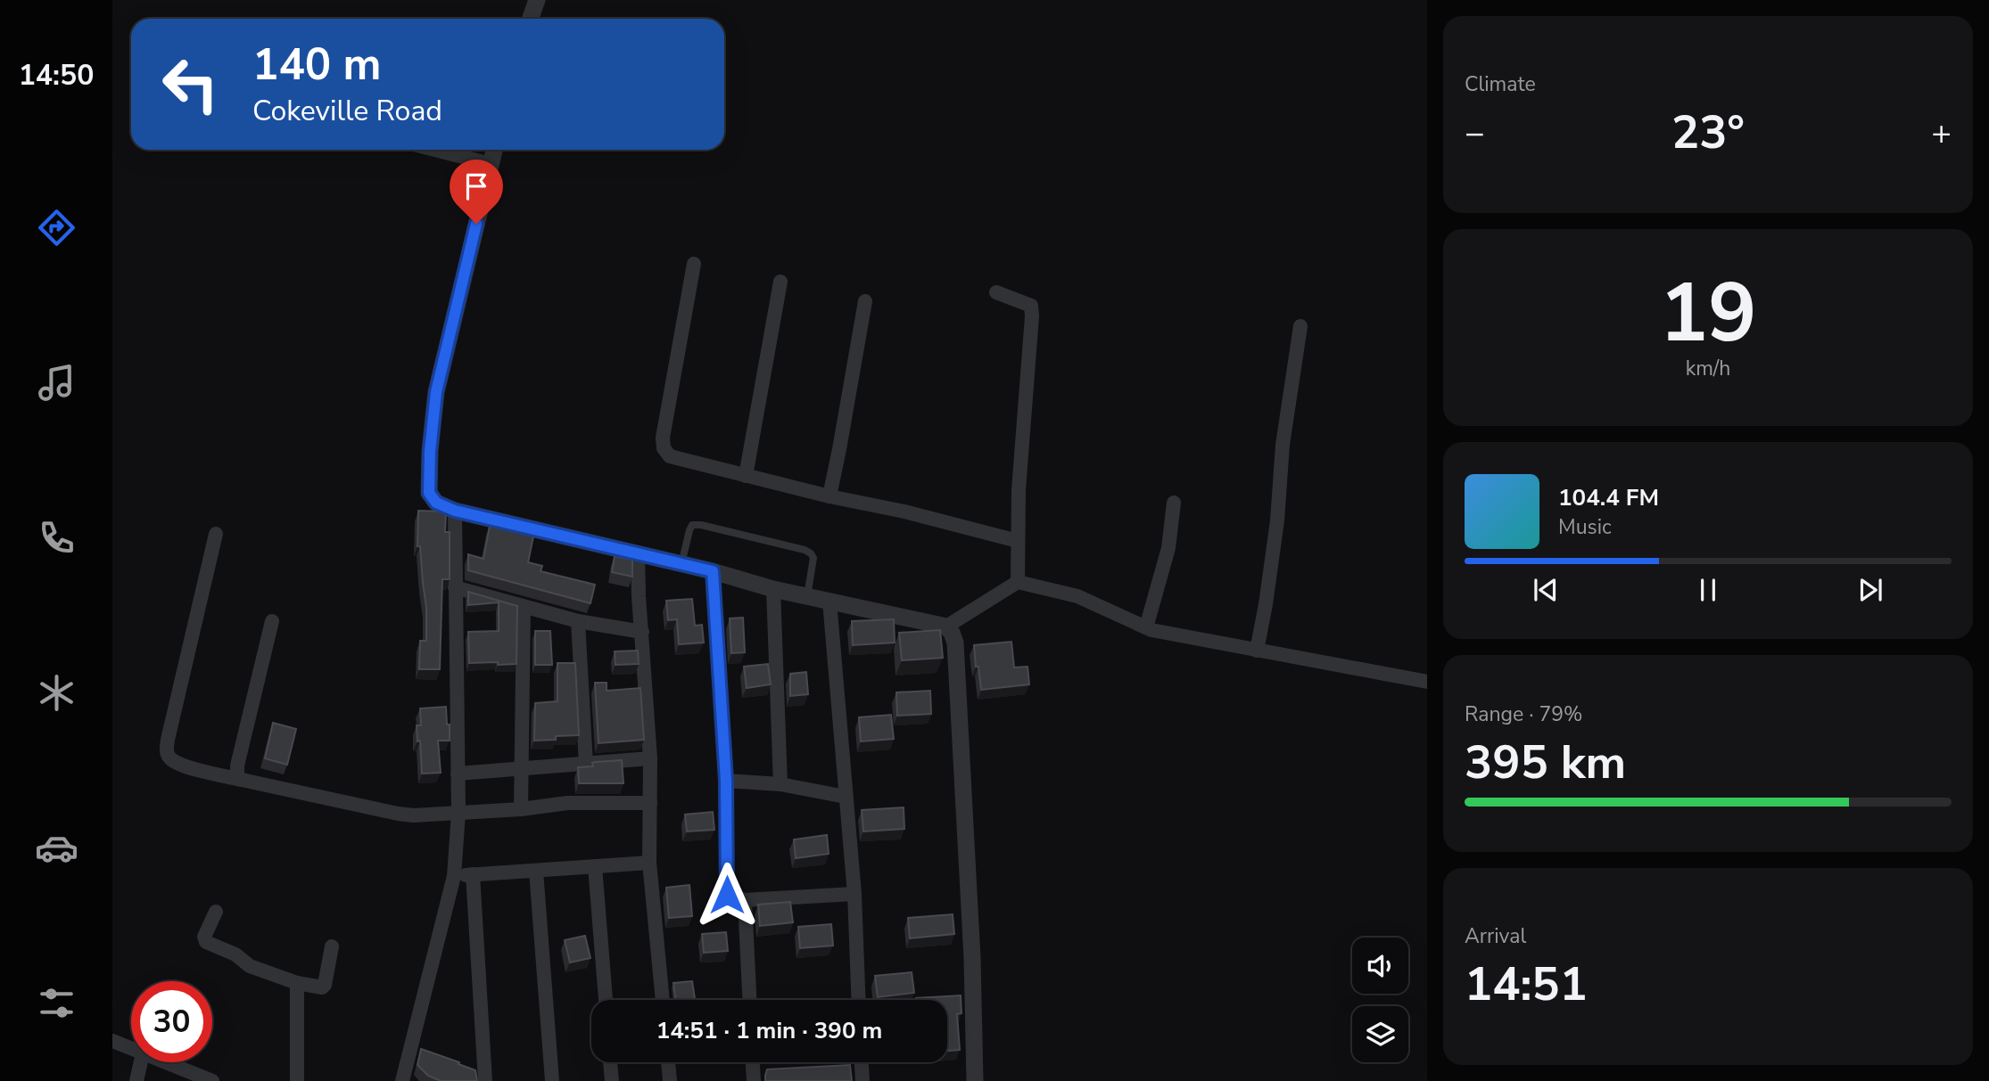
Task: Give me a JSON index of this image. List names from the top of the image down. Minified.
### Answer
{"page":{"tabs":"14:50","tile":["Climate",["19","km/h"],["Range · 79%","395 km"],["Arrival","14:51"]],"turn":["140 m","Cokeville Road"],"heat":["−","23°","+"],"song":["104.4 FM","Music"],"limit":"30","trip":"14:51 · 1 min · 390 m"}}
